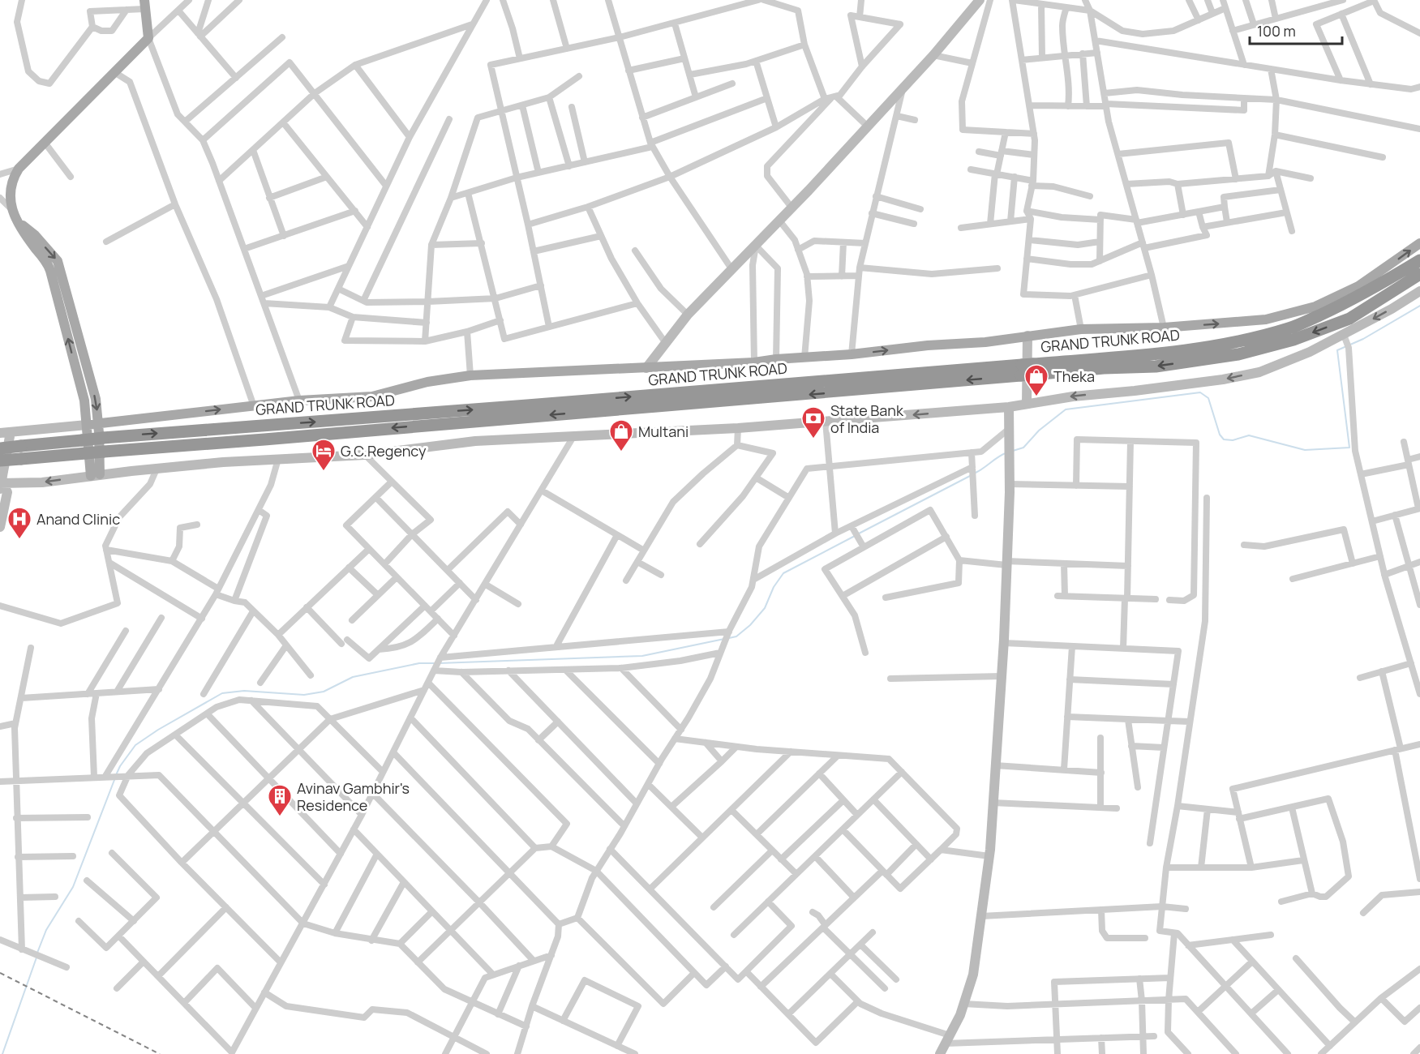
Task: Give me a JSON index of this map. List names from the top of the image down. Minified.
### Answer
{"streets":{"highway":["GRAND TRUNK ROAD"]},"places":{"shop":["Theka","Multani"],"bank":["State Bank of India"],"hotel":["G.C.Regency"],"hospital":["Anand Clinic"],"building":["Avinav Gambhir's Residence"]},"scale_bar":"100 m"}
